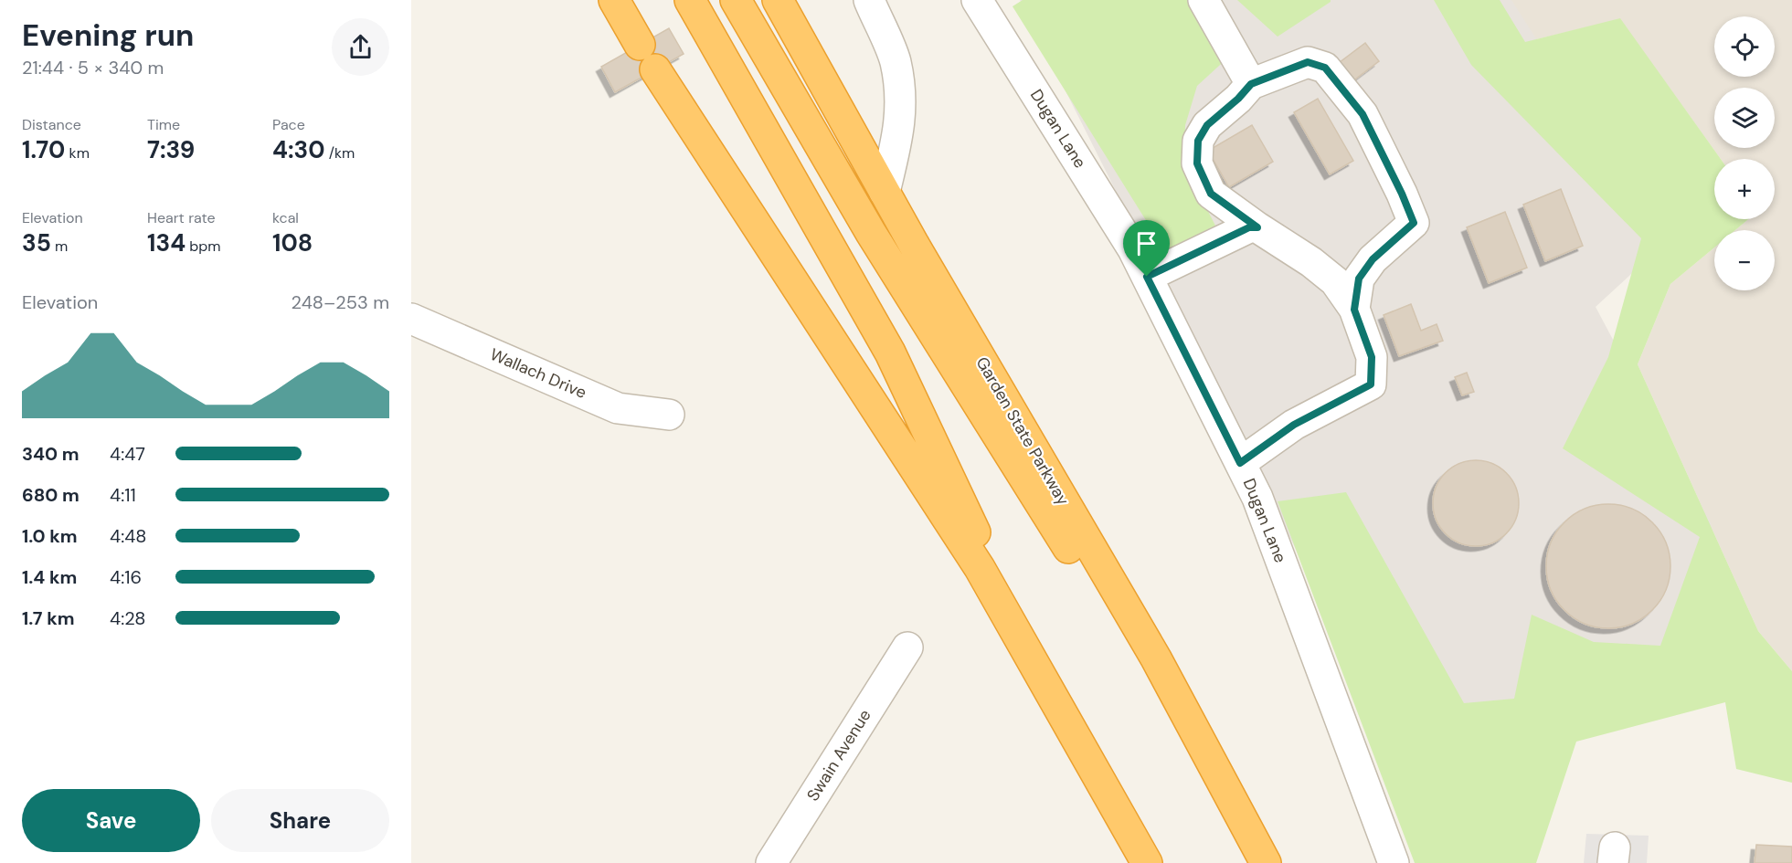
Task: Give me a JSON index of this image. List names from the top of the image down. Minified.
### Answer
{"streets":{"highway":["Garden State Parkway"],"street":["Dugan Lane","Wallach Drive","Swain Avenue"]},"page":{"heading":["Evening run","21:44 · 5 × 340 m"],"map_buttons":["+","−"],"stats":[["Distance","1.70 km"],["Time","7:39"],["Pace","4:30 /km"],["Elevation","35 m"],["Heart rate","134 bpm"],["kcal","108"]],"chart":["Elevation","248–253 m"],"list":[{"name":"340 m","note":"4:47"},{"name":"680 m","note":"4:11"},{"name":"1.0 km","note":"4:48"},{"name":"1.4 km","note":"4:16"},{"name":"1.7 km","note":"4:28"}],"buttons":["Save","Share"]}}
